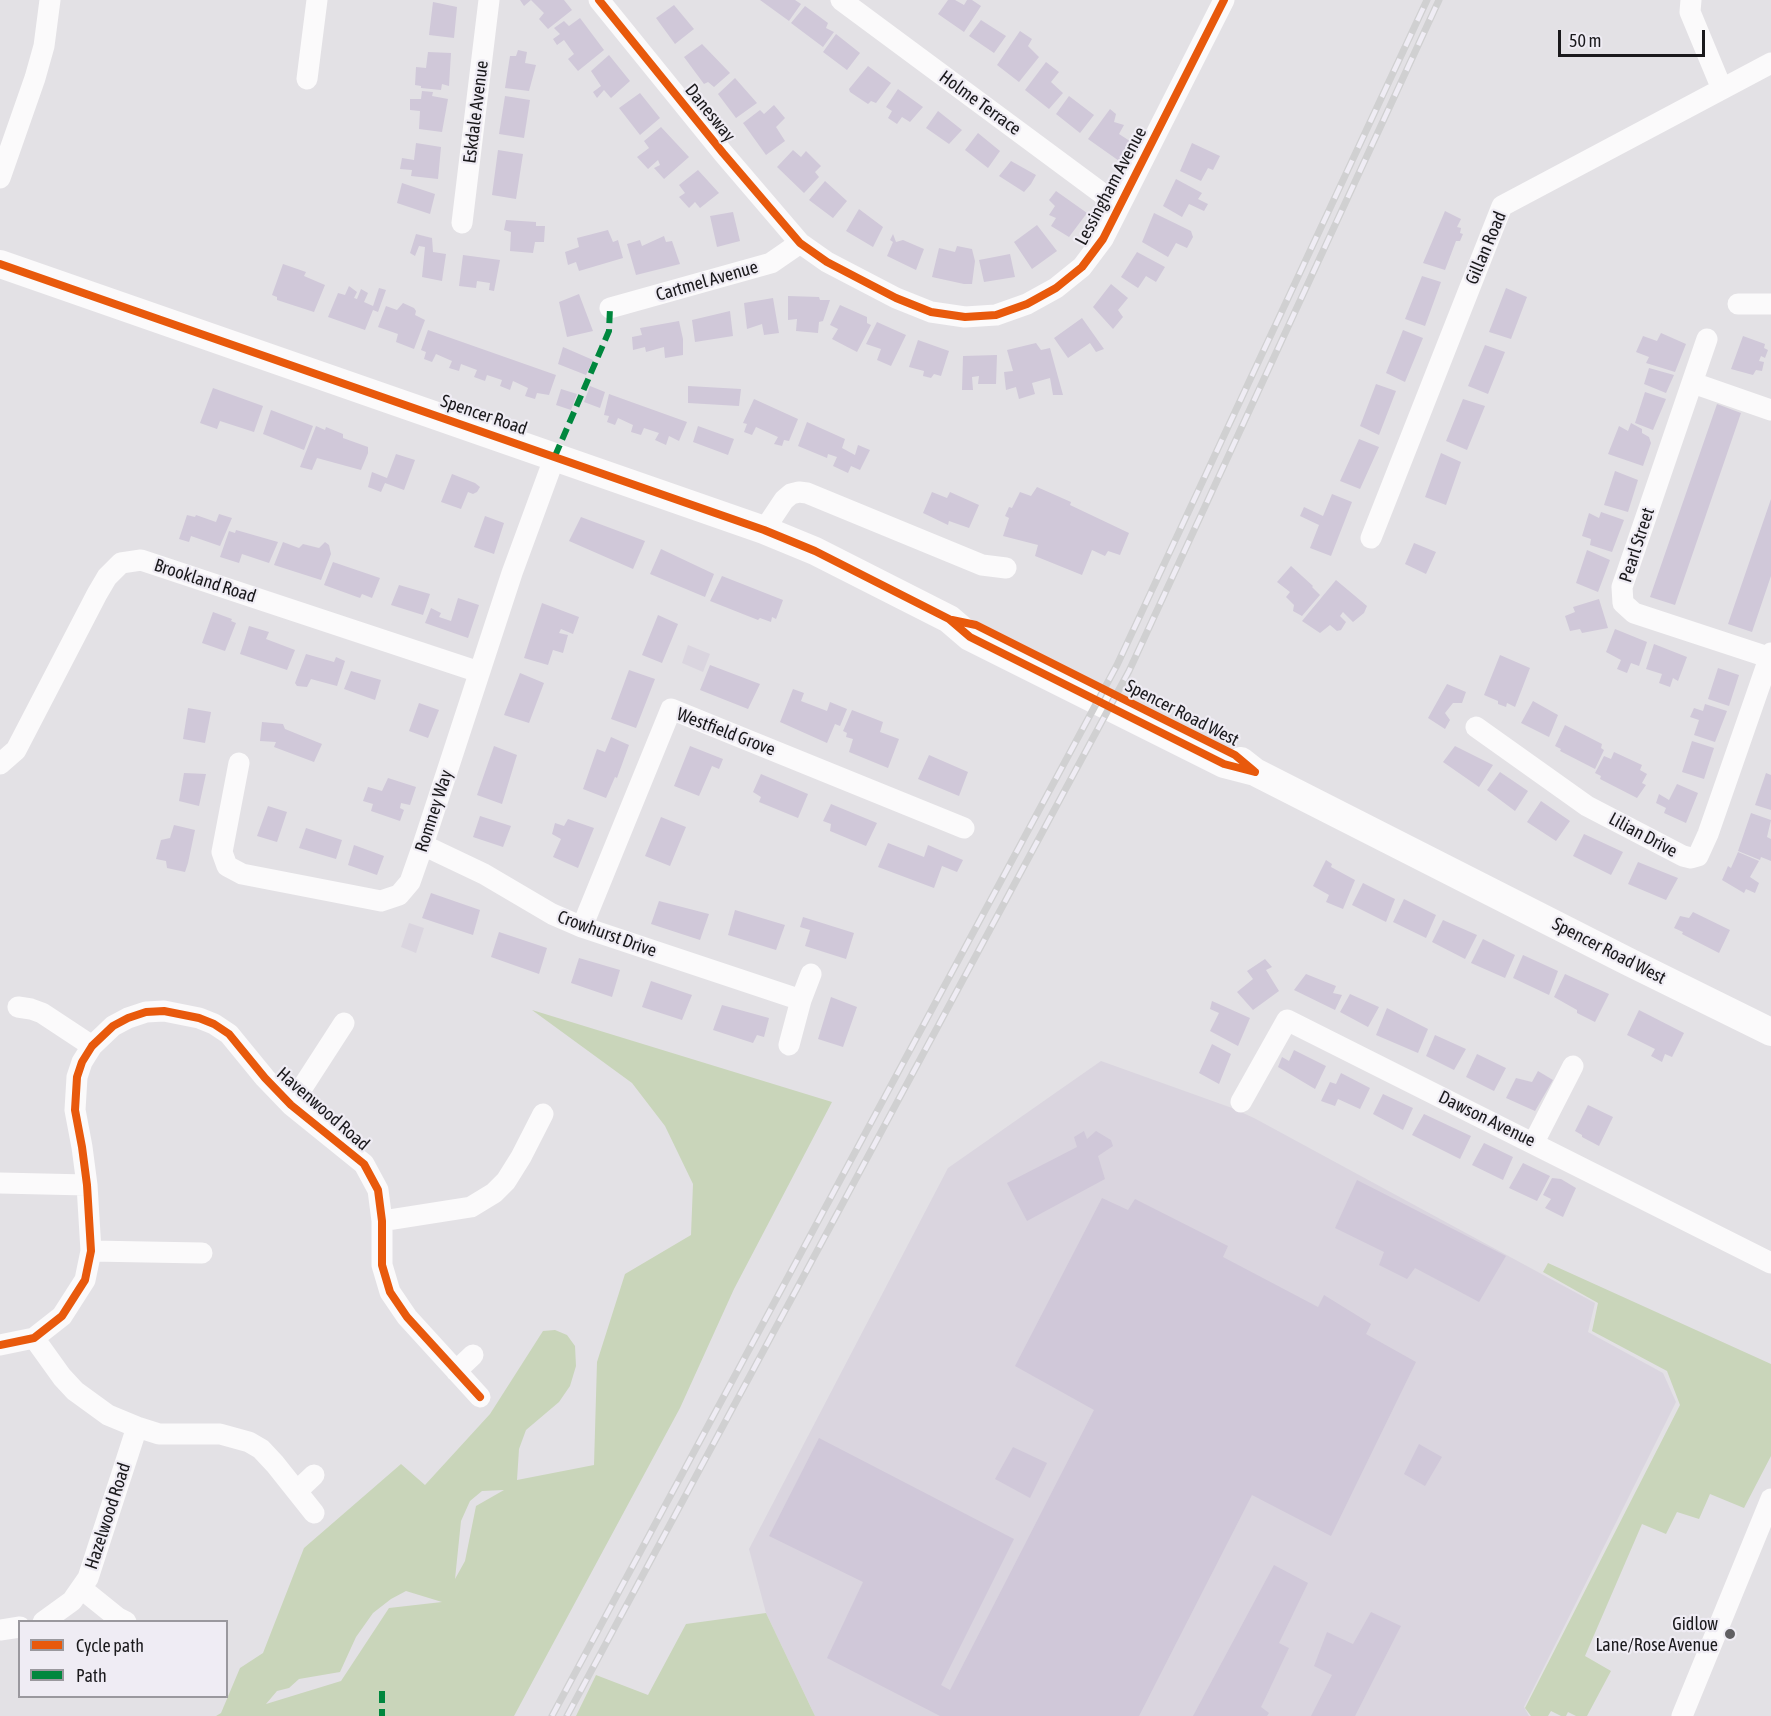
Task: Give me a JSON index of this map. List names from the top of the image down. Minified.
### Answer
{"streets":{"street":["Holme Terrace","Eskdale Avenue","Danesway","Lessingham Avenue","Gillan Road","Cartmel Avenue","Spencer Road","Pearl Street","Brookland Road","Spencer Road West","Westfield Grove","Romney Way","Lilian Drive","Crowhurst Drive","Havenwood Road","Dawson Avenue","Hazelwood Road"]},"crossings":[["Holme Terrace","Lessingham Avenue"],["Danesway","Lessingham Avenue"],["Danesway","Cartmel Avenue"],["Lessingham Avenue","Cartmel Avenue"],["Spencer Road","Spencer Road West"],["Spencer Road","Romney Way"],["Pearl Street","Lilian Drive"],["Brookland Road","Romney Way"],["Westfield Grove","Crowhurst Drive"],["Romney Way","Crowhurst Drive"]],"places":["Gidlow Lane/Rose Avenue"],"legend":["Cycle path","Path"],"scale_bar":"50 m"}
